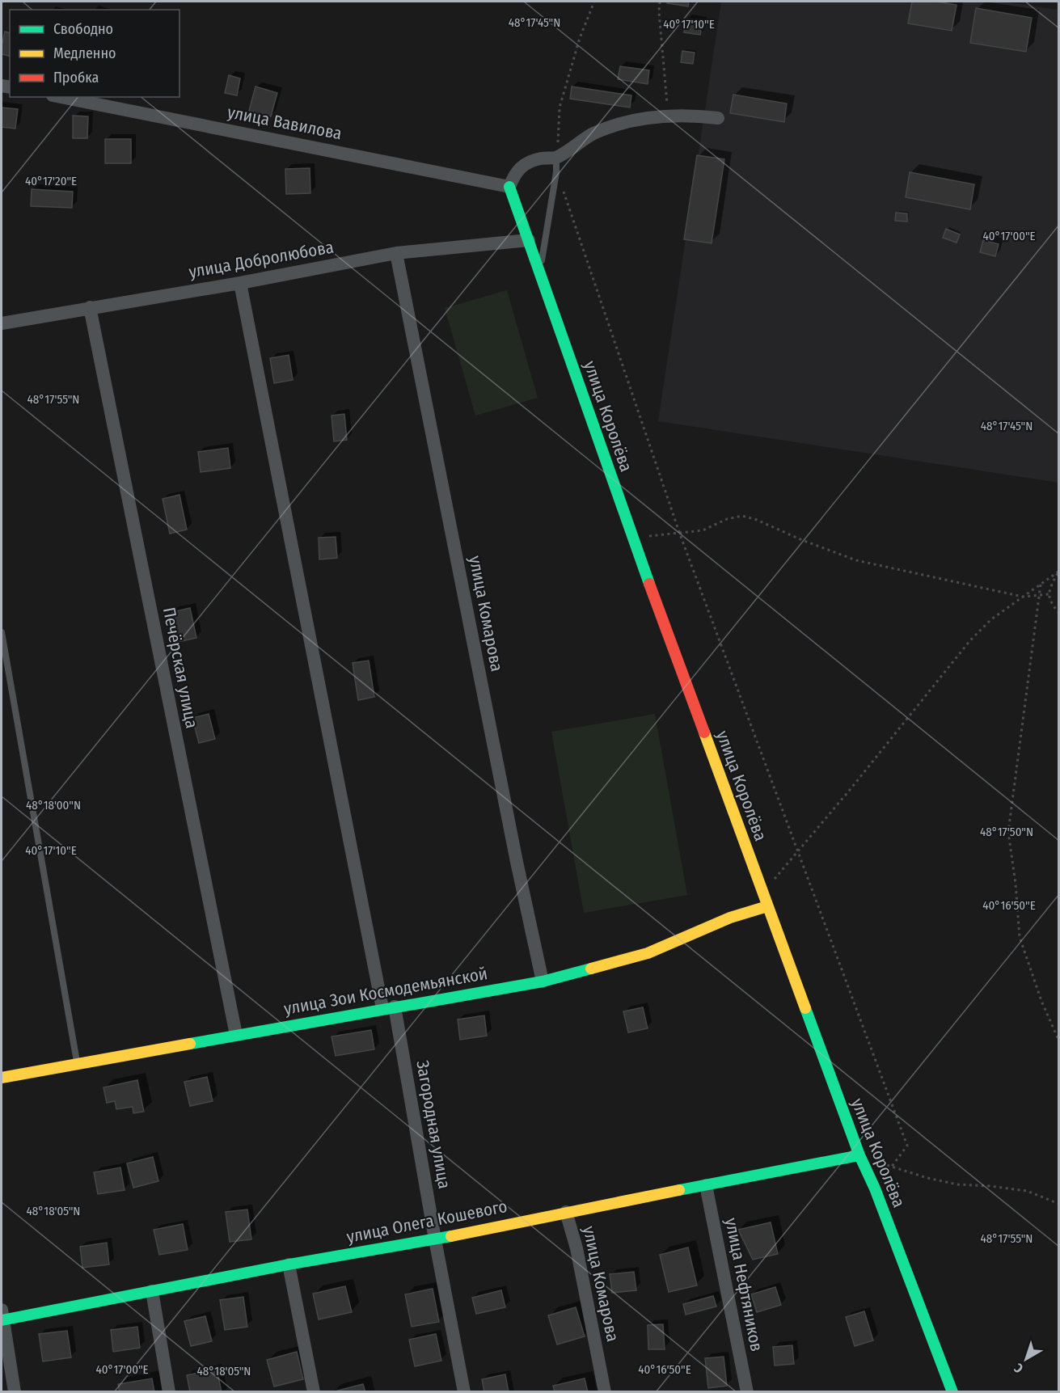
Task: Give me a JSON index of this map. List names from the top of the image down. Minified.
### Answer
{"streets":{"street":["улица Вавилова","улица Добролюбова","улица Королёва","улица Комарова","Печёрская улица","улица Зои Космодемьянской","Загородная улица","улица Олега Кошевого","улица Нефтяников"]},"crossings":[["улица Вавилова","улица Королёва"],["улица Добролюбова","улица Королёва"],["улица Добролюбова","улица Комарова"],["улица Добролюбова","Печёрская улица"],["улица Королёва","улица Зои Космодемьянской"],["улица Королёва","улица Олега Кошевого"],["улица Комарова","улица Зои Космодемьянской"],["улица Комарова","улица Олега Кошевого"],["Печёрская улица","улица Зои Космодемьянской"],["улица Зои Космодемьянской","Загородная улица"],["Загородная улица","улица Олега Кошевого"],["улица Олега Кошевого","улица Нефтяников"]],"legend":["Свободно","Медленно","Пробка"],"north":"bottom left","coordinates":["48°17'45\"N","40°17'10\"E","40°17'20\"E","40°17'00\"E","48°17'55\"N","48°18'00\"N","48°17'50\"N","40°16'50\"E","48°18'05\"N"]}
